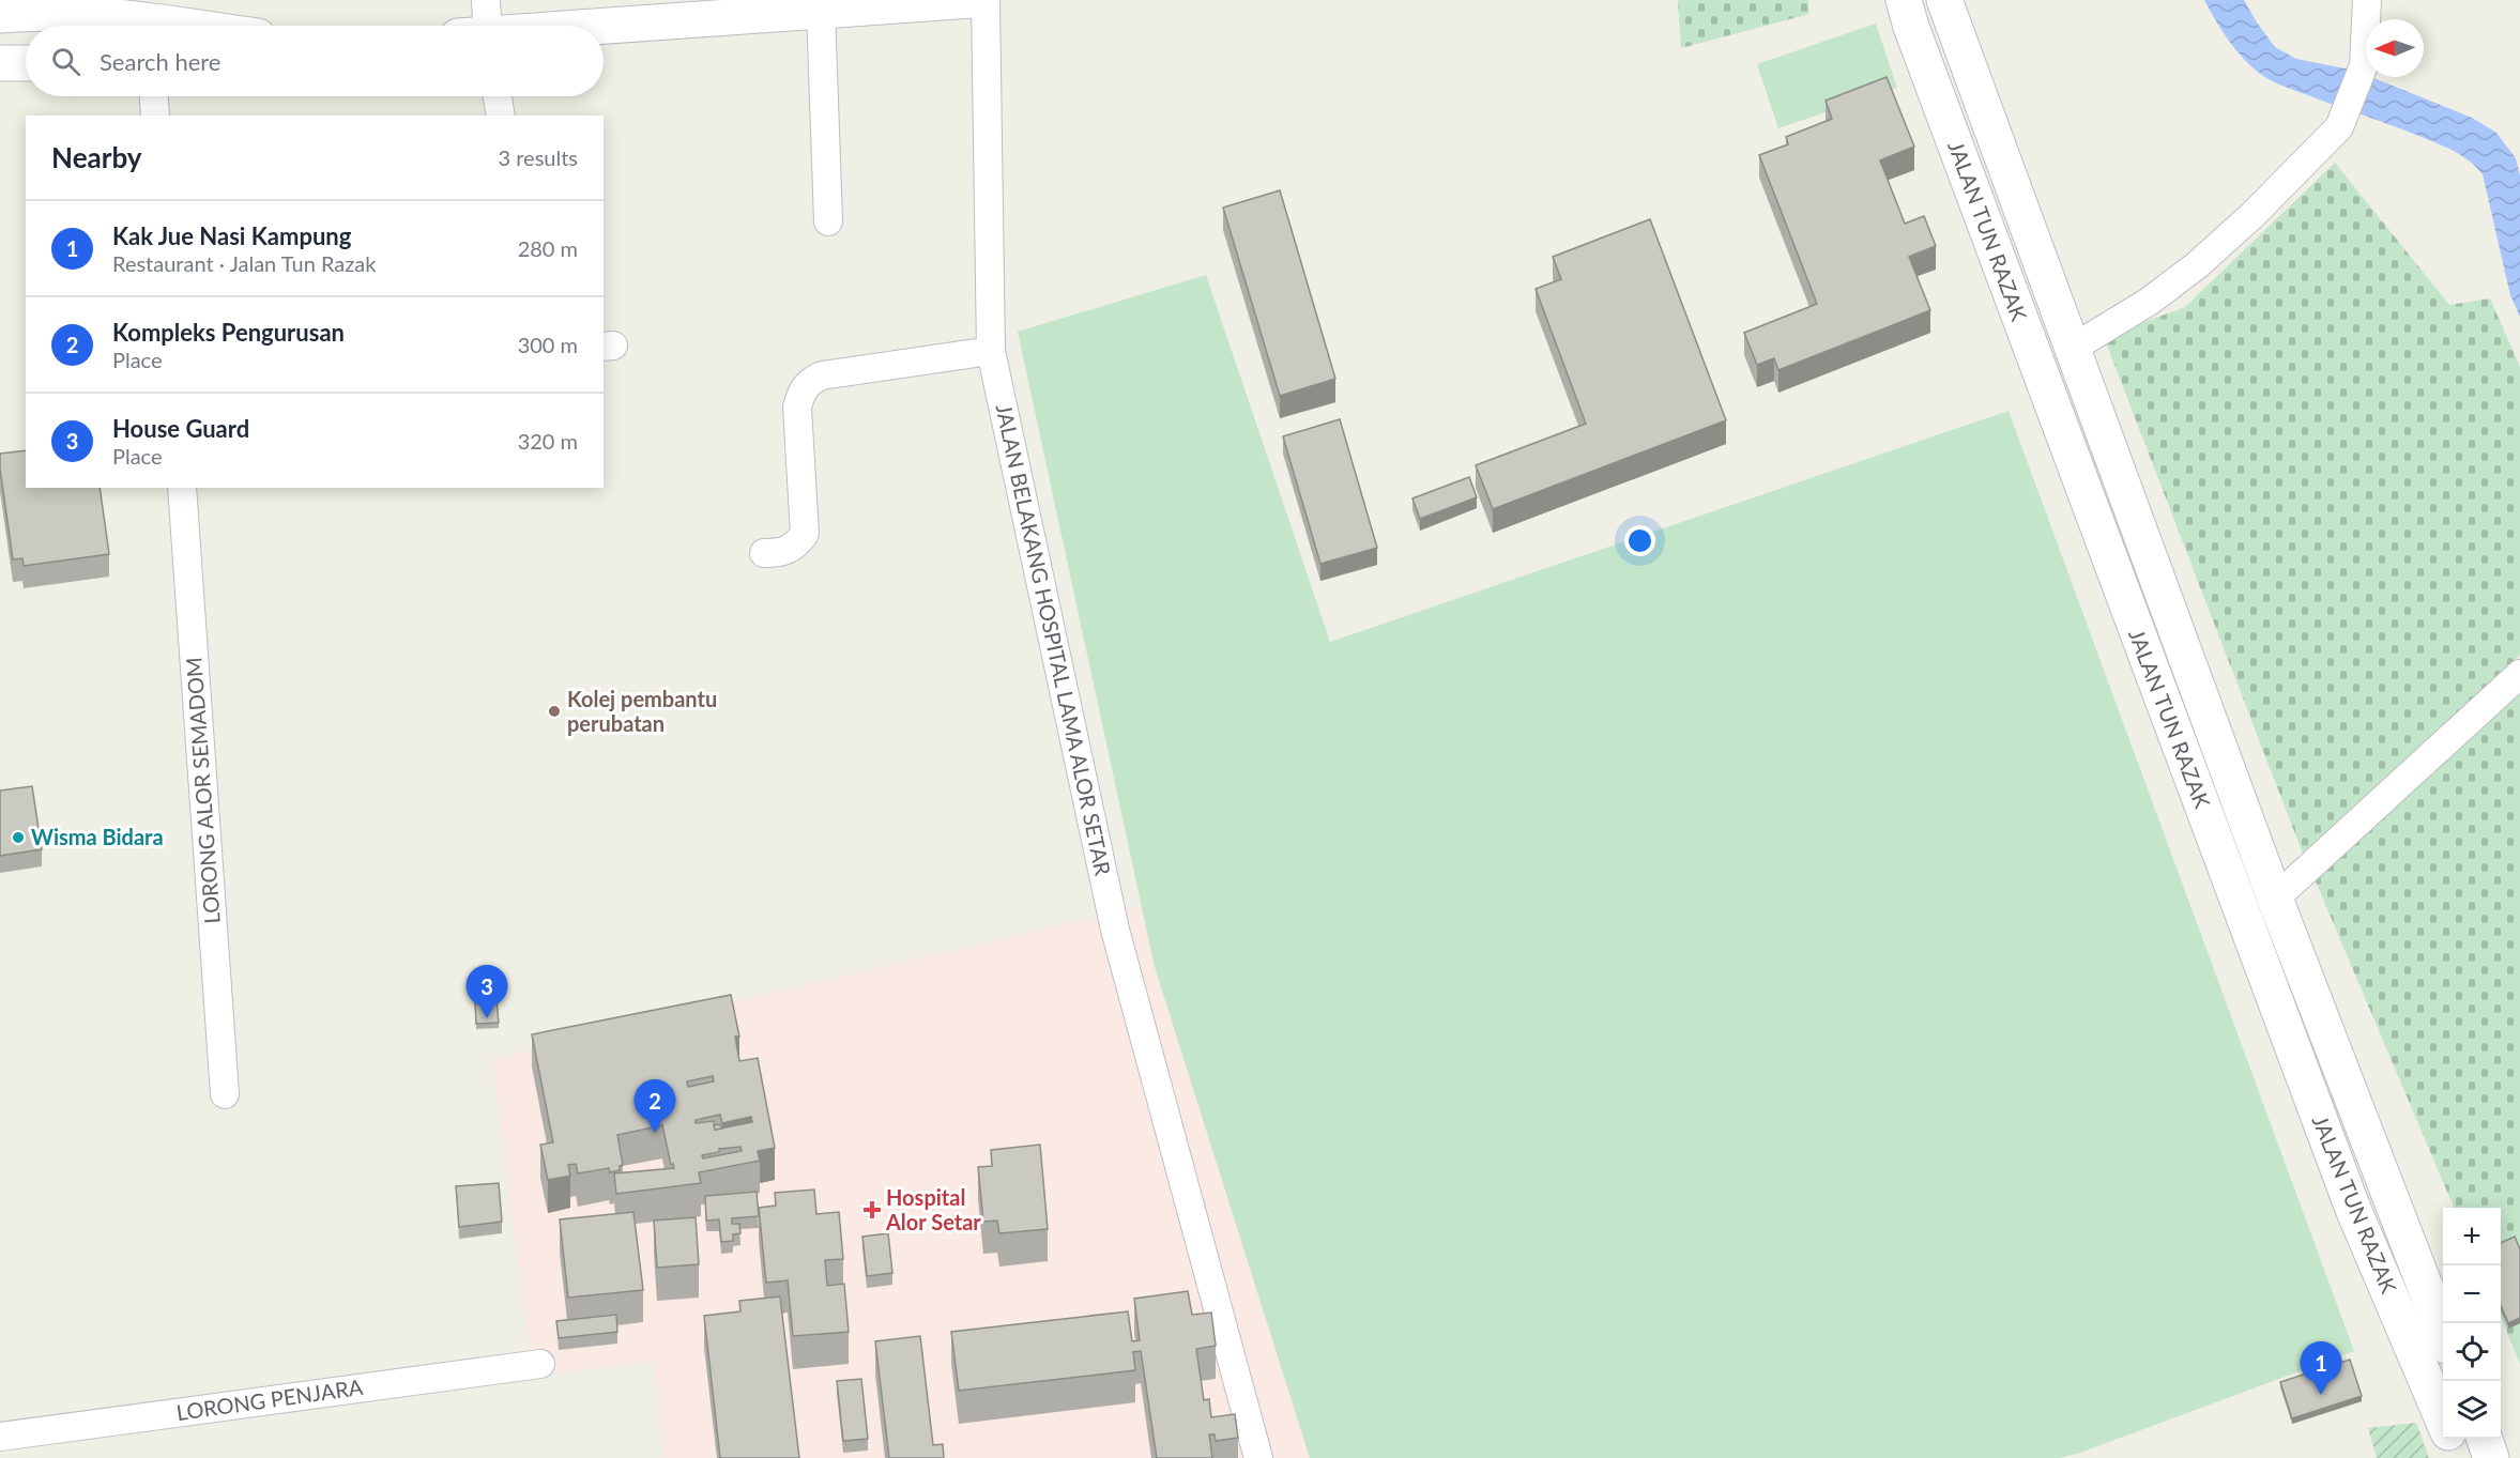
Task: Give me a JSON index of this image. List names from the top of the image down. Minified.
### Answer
{"streets":{"main road":["JALAN TUN RAZAK"],"street":["JALAN BELAKANG HOSPITAL LAMA ALOR SETAR","LORONG ALOR SEMADOM","LORONG PENJARA"]},"places":{"other":["Kolej pembantu perubatan","Wisma Bidara"],"health":["Hospital Alor Setar"]},"north":"left","page":{"search":"Search here","heading":["Nearby","3 results"],"list":[{"mark":"1","name":"Kak Jue Nasi Kampung","note":"Restaurant · Jalan Tun Razak","value":"280 m"},{"mark":"2","name":"Kompleks Pengurusan","note":"Place","value":"300 m"},{"mark":"3","name":"House Guard","note":"Place","value":"320 m"}],"pins":["3","2","1"],"map_buttons":["+","−"]}}
